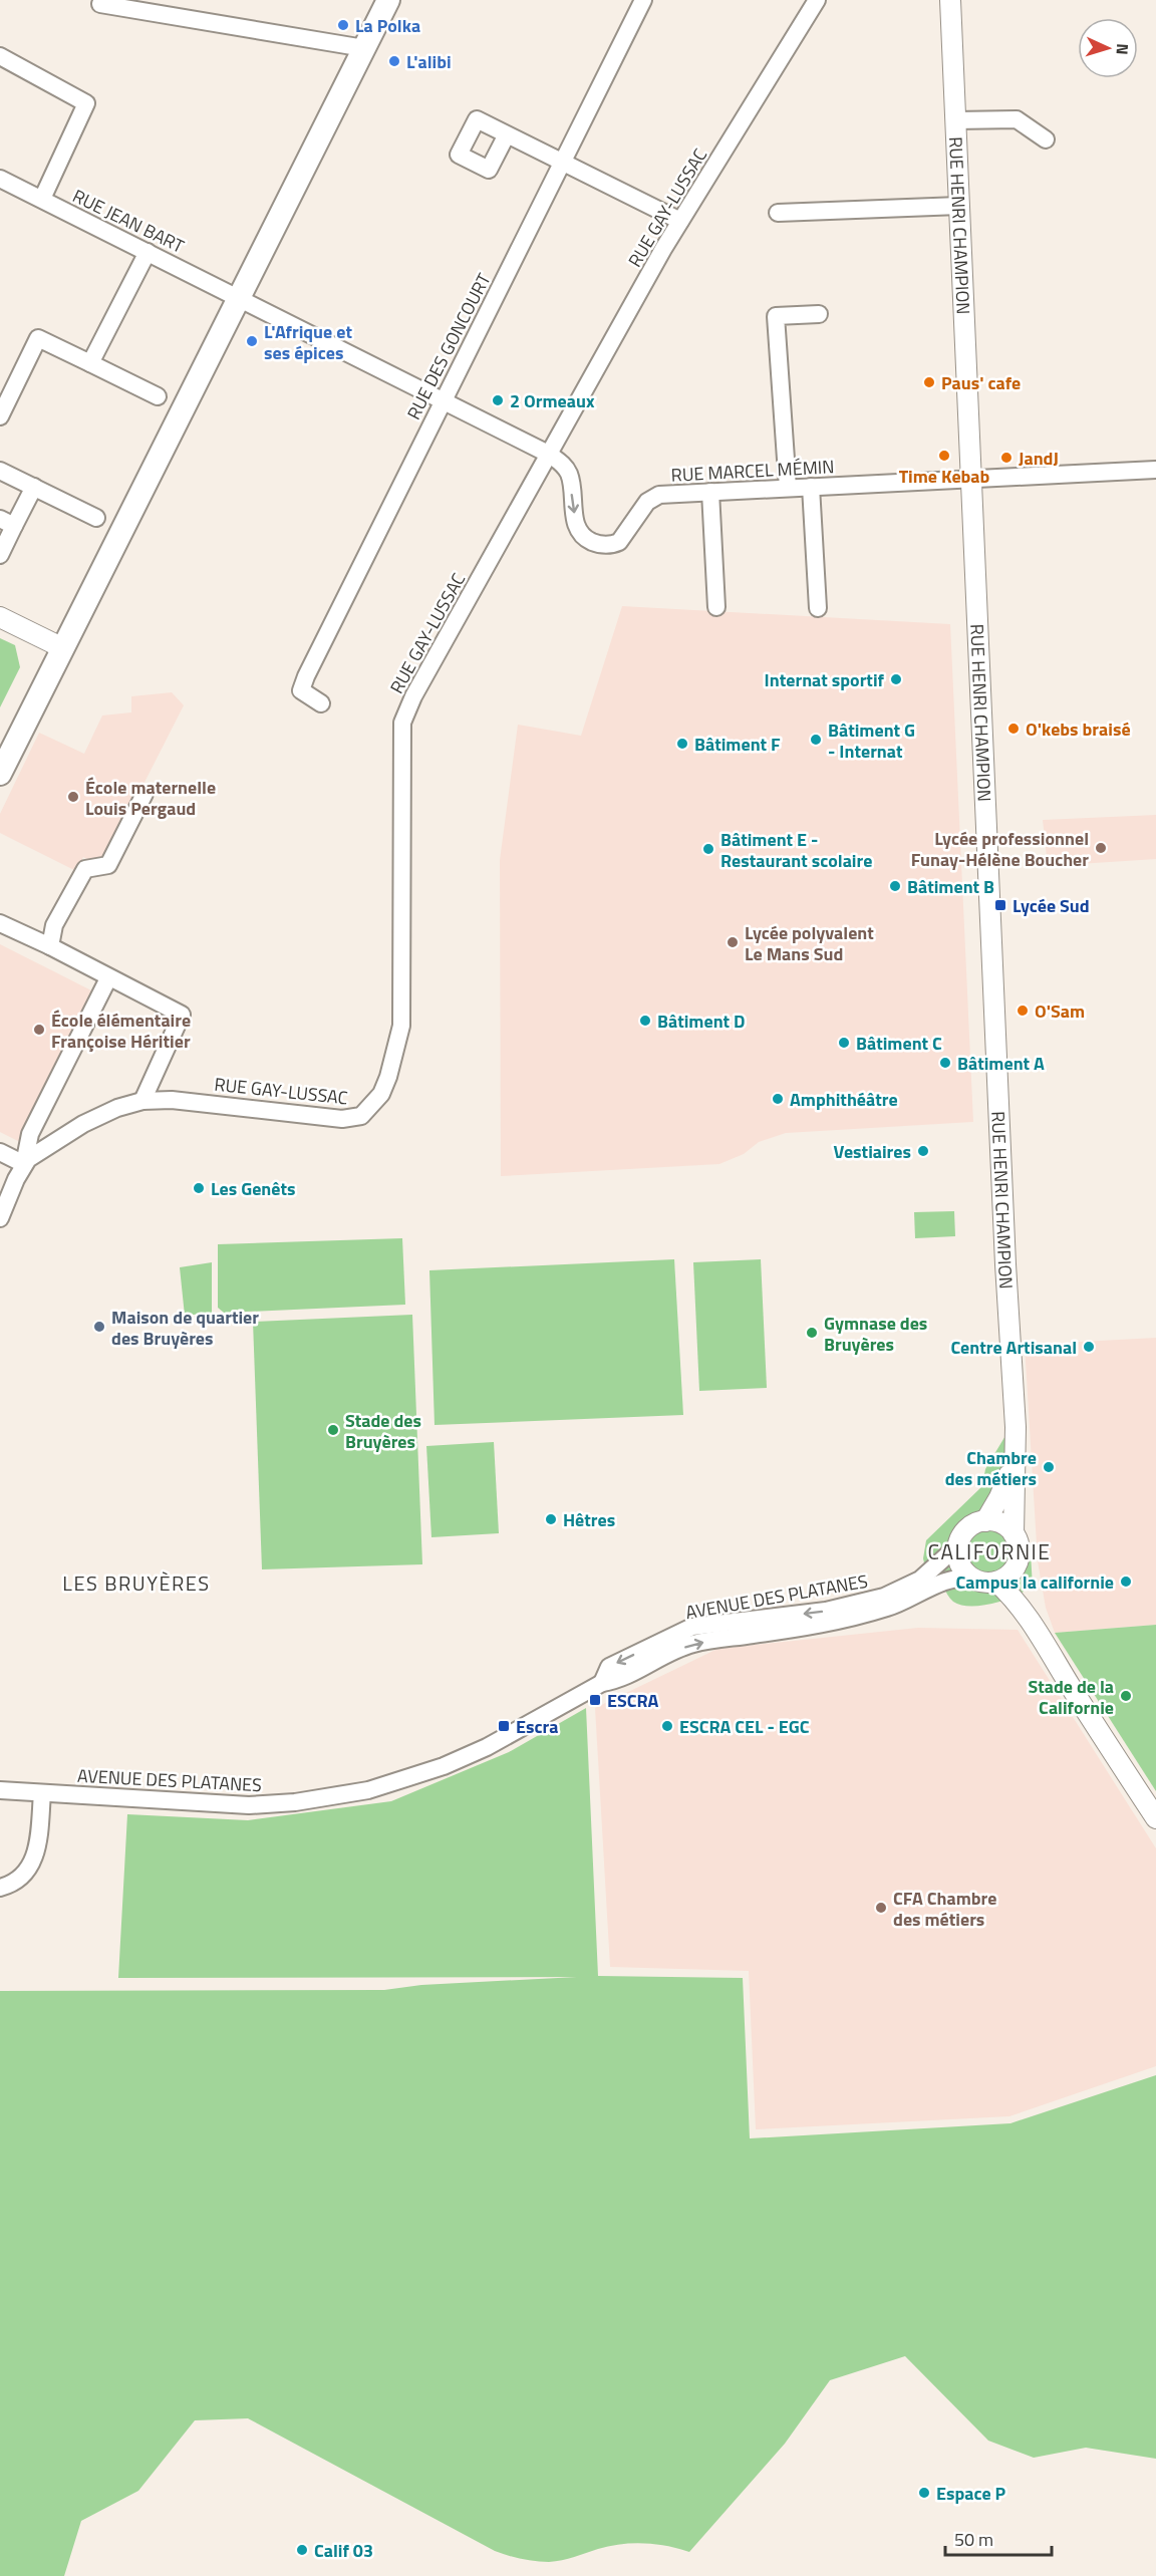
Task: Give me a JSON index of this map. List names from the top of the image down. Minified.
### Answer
{"streets":{"street":["RUE GAY-LUSSAC","RUE JEAN BART","RUE HENRI CHAMPION","RUE DES GONCOURT","RUE MARCEL MÉMIN","AVENUE DES PLATANES"]},"crossings":[["RUE GAY-LUSSAC","RUE JEAN BART"],["RUE GAY-LUSSAC","RUE MARCEL MÉMIN"],["RUE JEAN BART","RUE DES GONCOURT"],["RUE JEAN BART","RUE MARCEL MÉMIN"],["RUE HENRI CHAMPION","RUE MARCEL MÉMIN"],["RUE HENRI CHAMPION","AVENUE DES PLATANES"]],"districts":["CALIFORNIE","LES BRUYÈRES"],"places":{"other":["La Polka","L'alibi","L'Afrique et ses épices","Paus' cafe","2 Ormeaux","Time Kebab","JandJ","Internat sportif","O'kebs braisé","Bâtiment G - Internat","Bâtiment F","École maternelle Louis Pergaud","Lycée professionnel Funay-Hélène Boucher","Bâtiment E - Restaurant scolaire","Bâtiment B","Lycée polyvalent Le Mans Sud","O'Sam","Bâtiment D","École élémentaire Françoise Héritier","Bâtiment C","Bâtiment A","Amphithéâtre","Vestiaires","Les Genêts","Maison de quartier des Bruyères","Gymnase des Bruyères","Centre Artisanal","Stade des Bruyères","Chambre des métiers","Hêtres","Campus la californie","Stade de la Californie","ESCRA CEL - EGC","CFA Chambre des métiers","Espace P","Calif 03"],"transit":["Lycée Sud","ESCRA","Escra"]},"scale_bar":"50 m","north":"right"}
